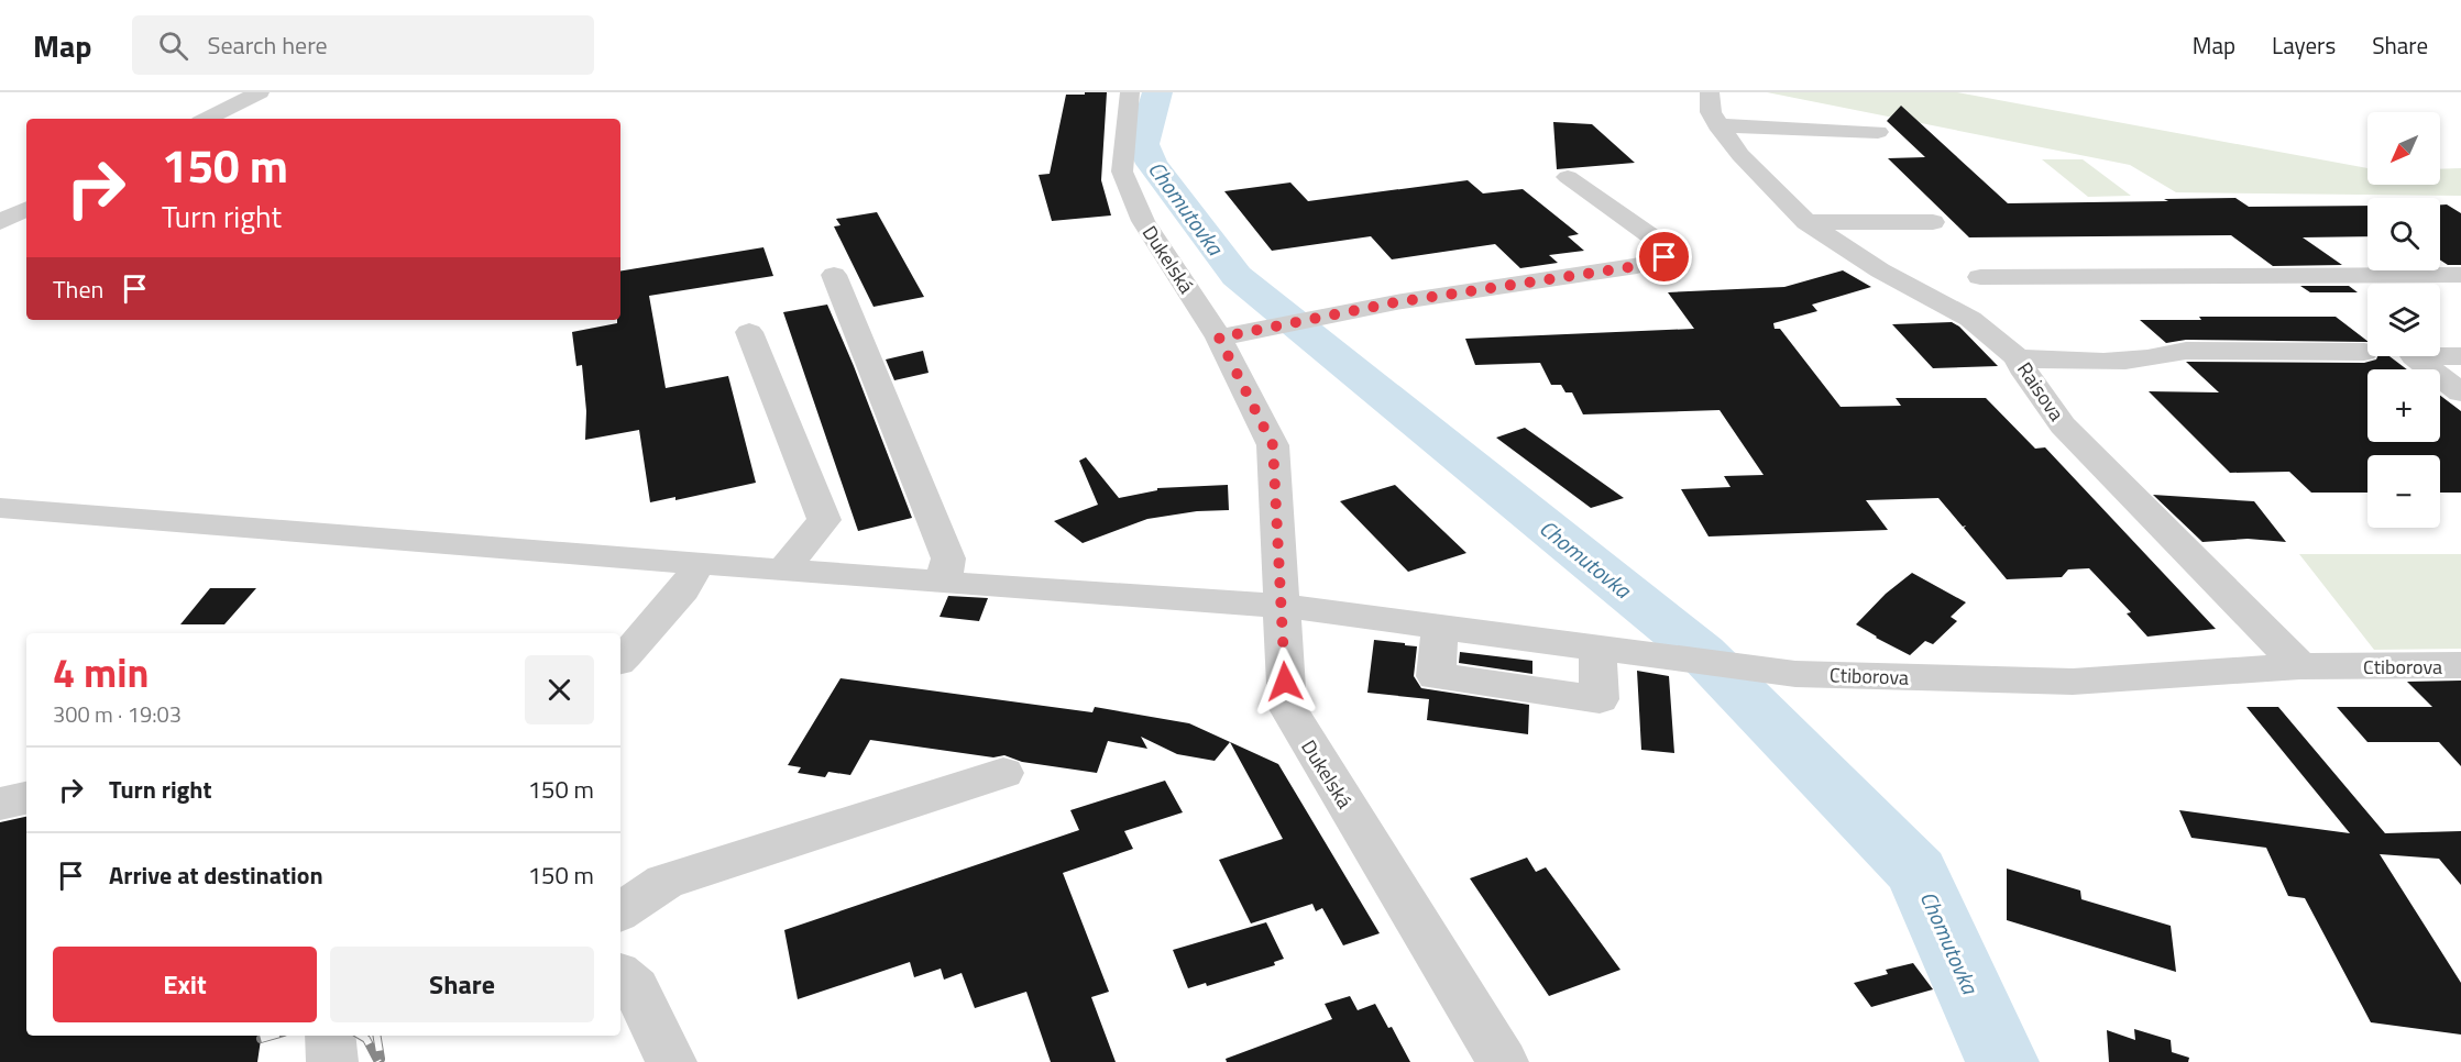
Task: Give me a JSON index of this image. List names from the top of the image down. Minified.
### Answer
{"streets":{"street":["Dukelská","Raisova","Ctiborova"]},"crossings":[["Dukelská","Ctiborova"],["Raisova","Ctiborova"]],"water":["Chomutovka"],"north":"bottom left","page":{"header":"Map","search":"Search here","nav":["Map","Layers","Share"],"map_buttons":["+","−"],"turn":["150 m","Turn right"],"then":"Then","heading":["4 min","300 m · 19:03"],"list":[{"name":"Turn right","value":"150 m"},{"name":"Arrive at destination","value":"150 m"}],"buttons":["Exit","Share"]}}
